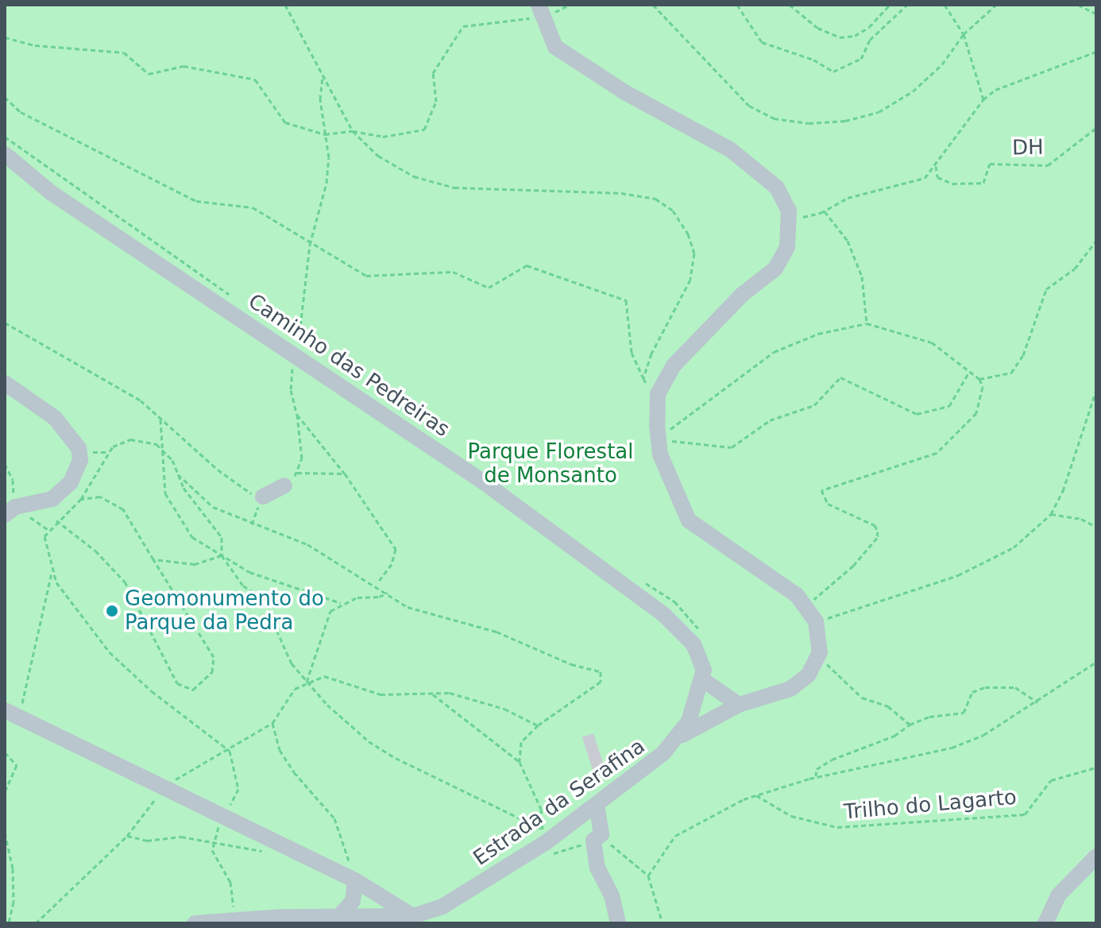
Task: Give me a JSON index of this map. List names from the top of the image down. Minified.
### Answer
{"streets":{"street":["Caminho das Pedreiras","Estrada da Serafina"],"path":["DH","Trilho do Lagarto"]},"parks":["Parque Florestal de Monsanto"],"places":["Geomonumento do Parque da Pedra"]}
